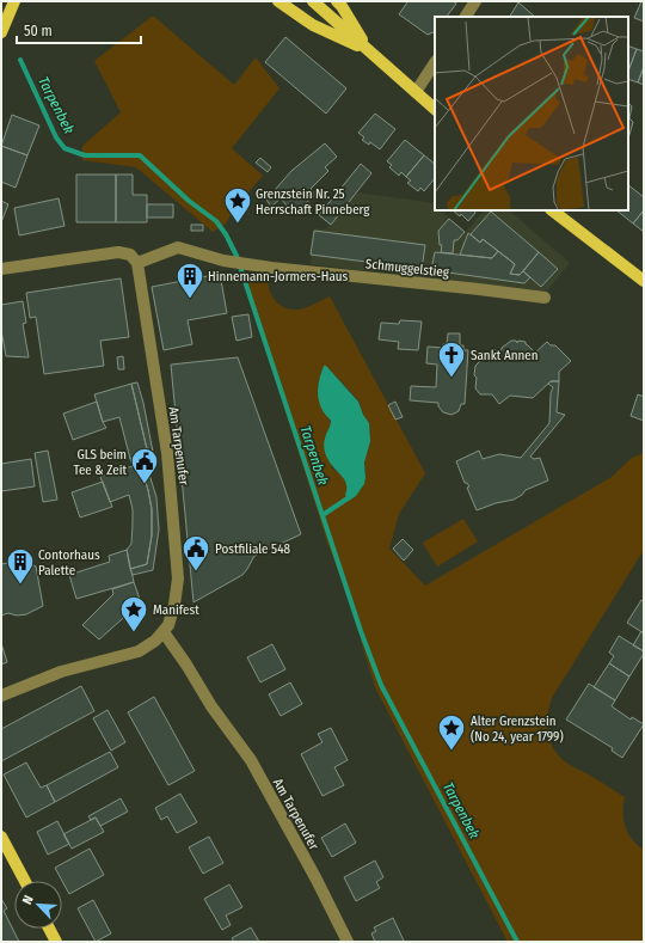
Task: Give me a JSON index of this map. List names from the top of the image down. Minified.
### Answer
{"streets":{"street":["Schmuggelstieg","Am Tarpenufer"]},"crossings":[["Schmuggelstieg","Am Tarpenufer"]],"water":["Tarpenbek"],"places":{"place":["Grenzstein Nr. 25 Herrschaft Pinneberg","Manifest","Alter Grenzstein (No 24, year 1799)"],"building":["Hinnemann-Jormers-Haus","Contorhaus Palette"],"church":["Sankt Annen"],"public building":["GLS beim Tee & Zeit","Postfiliale 548"]},"scale_bar":"50 m","north":"top left"}
